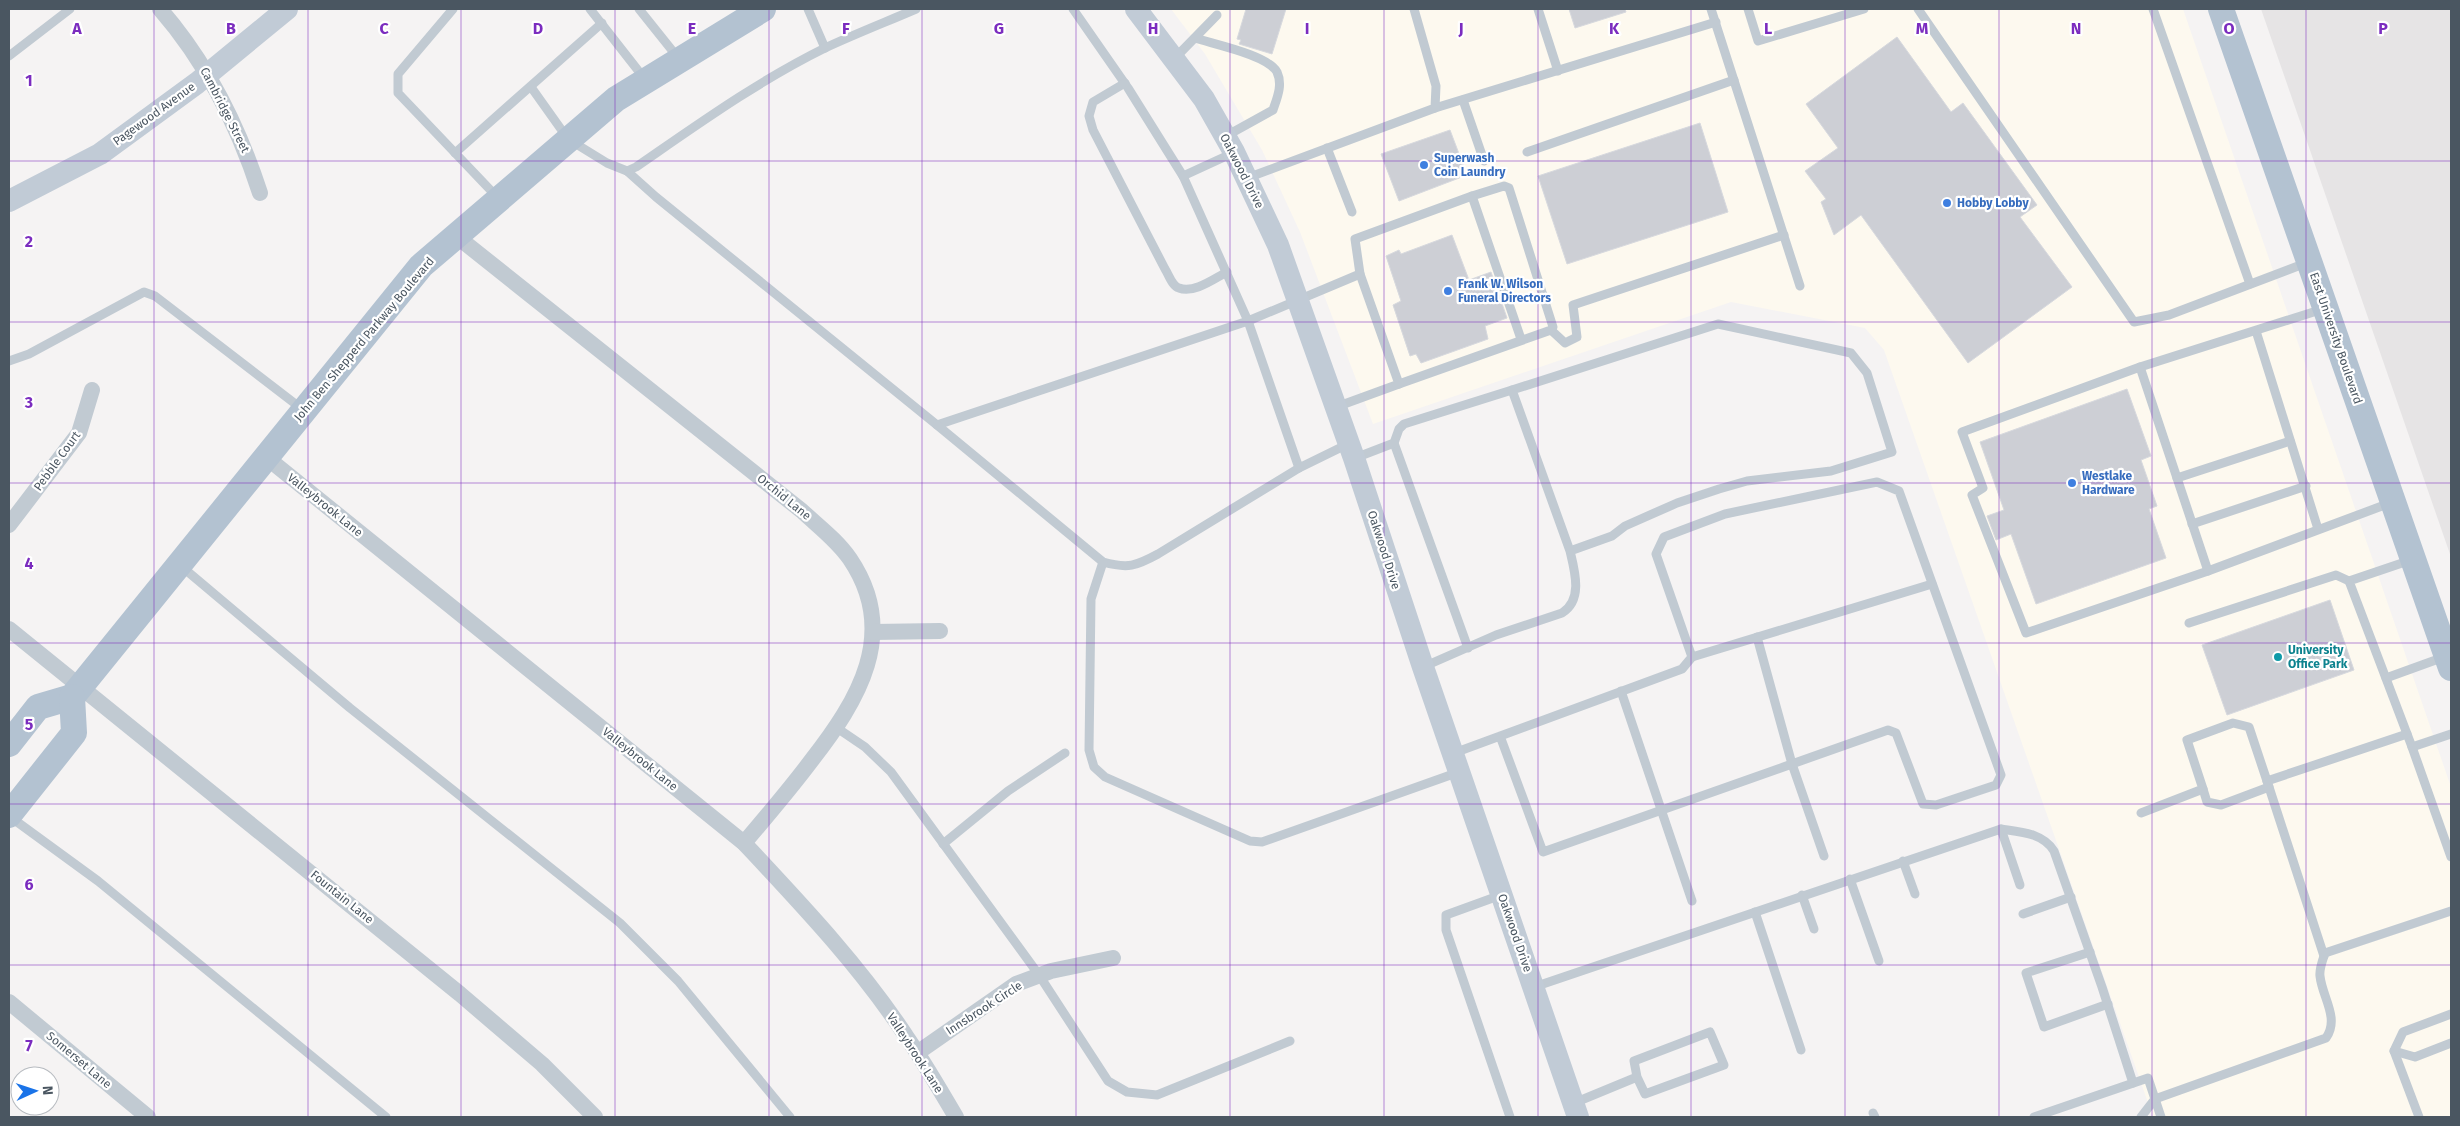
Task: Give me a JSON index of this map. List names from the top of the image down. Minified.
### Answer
{"streets":{"main road":["East University Boulevard","John Ben Shepperd Parkway Boulevard"],"street":["Cambridge Street","Pagewood Avenue","Oakwood Drive","Pebble Court","Orchid Lane","Valleybrook Lane","Fountain Lane","Innsbrook Circle","Somerset Lane"]},"crossings":[["Cambridge Street","Pagewood Avenue"],["John Ben Shepperd Parkway Boulevard","Orchid Lane"],["John Ben Shepperd Parkway Boulevard","Valleybrook Lane"],["John Ben Shepperd Parkway Boulevard","Fountain Lane"],["Orchid Lane","Valleybrook Lane"],["Valleybrook Lane","Innsbrook Circle"]],"places":["Superwash Coin Laundry","Hobby Lobby","Frank W. Wilson Funeral Directors","Westlake Hardware","University Office Park"],"north":"right","grid":{"columns":["A","B","C","D","E","F","G","H","I","J","K","L","M","N","O","P"],"rows":["1","2","3","4","5","6","7"]}}
